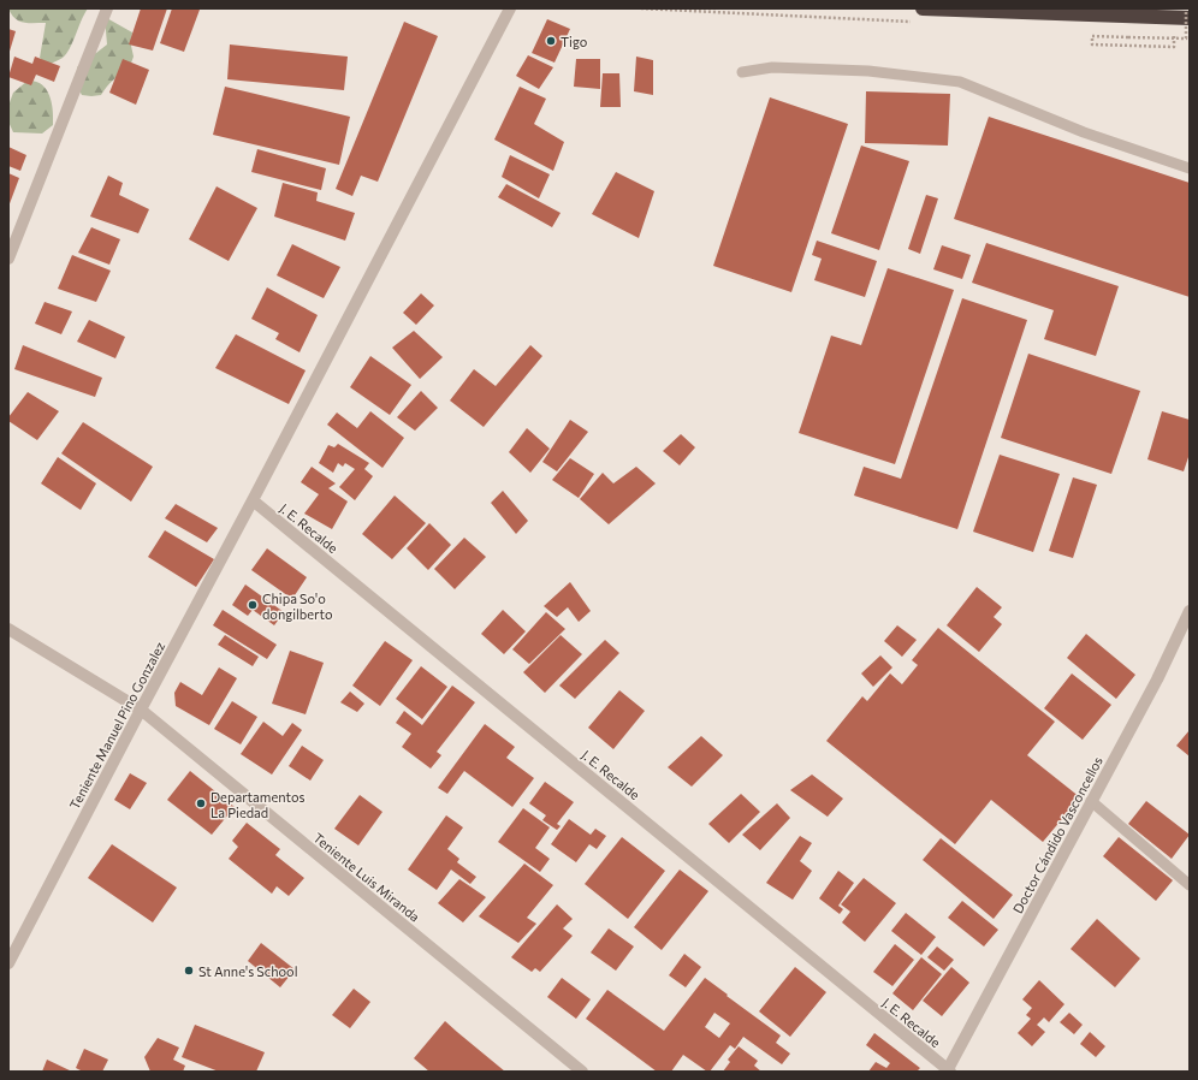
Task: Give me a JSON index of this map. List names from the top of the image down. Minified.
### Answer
{"streets":{"street":["J. E. Recalde","Teniente Manuel Pino Gonzalez","Doctor Cándido Vasconcellos","Teniente Luis Miranda"]},"crossings":[["J. E. Recalde","Teniente Manuel Pino Gonzalez"],["J. E. Recalde","Doctor Cándido Vasconcellos"],["Teniente Manuel Pino Gonzalez","Teniente Luis Miranda"]],"places":["Tigo","Chipa So'o dongilberto","Departamentos La Piedad","St Anne's School"]}
